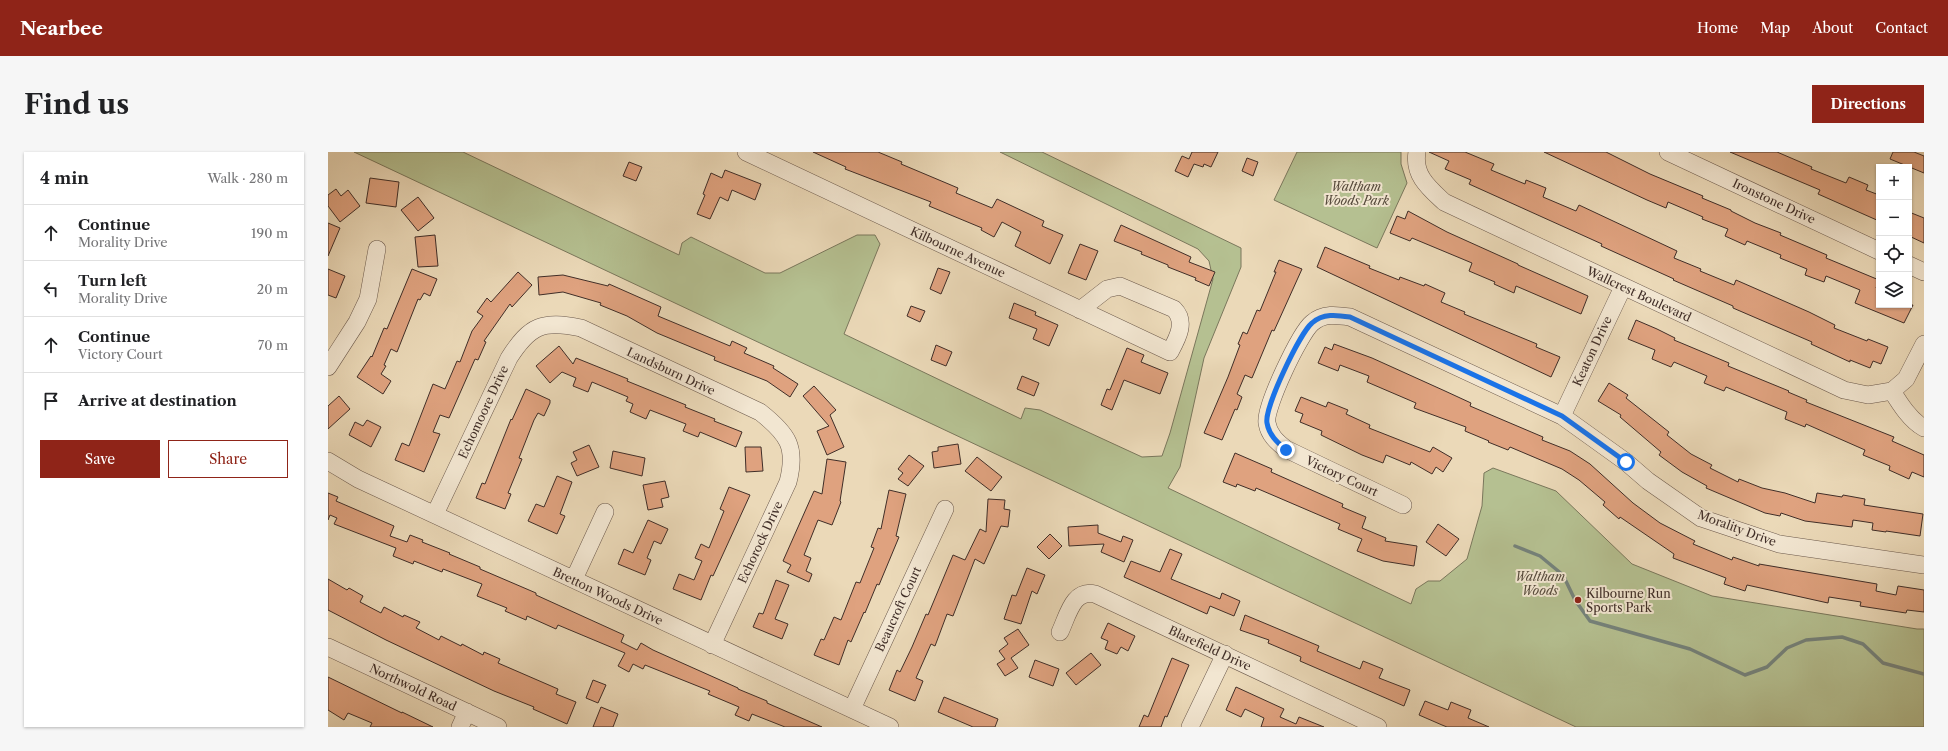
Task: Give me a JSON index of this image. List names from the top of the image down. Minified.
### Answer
{"streets":{"street":["Ironstone Drive","Kilbourne Avenue","Wallcrest Boulevard","Keaton Drive","Landsburn Drive","Echomoore Drive","Victory Court","Morality Drive","Echorock Drive","Bretton Woods Drive","Beaucroft Court","Blarefield Drive","Northwold Road"]},"crossings":[["Wallcrest Boulevard","Keaton Drive"],["Keaton Drive","Morality Drive"],["Landsburn Drive","Echomoore Drive"],["Landsburn Drive","Echorock Drive"],["Echomoore Drive","Bretton Woods Drive"],["Victory Court","Morality Drive"],["Echorock Drive","Bretton Woods Drive"],["Bretton Woods Drive","Beaucroft Court"]],"parks":["Waltham Woods Park","Waltham Woods"],"places":["Kilbourne Run Sports Park"],"page":{"header":"Nearbee","nav":["Home","Map","About","Contact"],"buttons":["Directions",["Save","Share"]],"title":"Find us","heading":["4 min","Walk · 280 m"],"map_buttons":["+","−"],"list":[["Continue","Morality Drive","190 m"],["Turn left","Morality Drive","20 m"],["Continue","Victory Court","70 m"],"Arrive at destination"]}}
